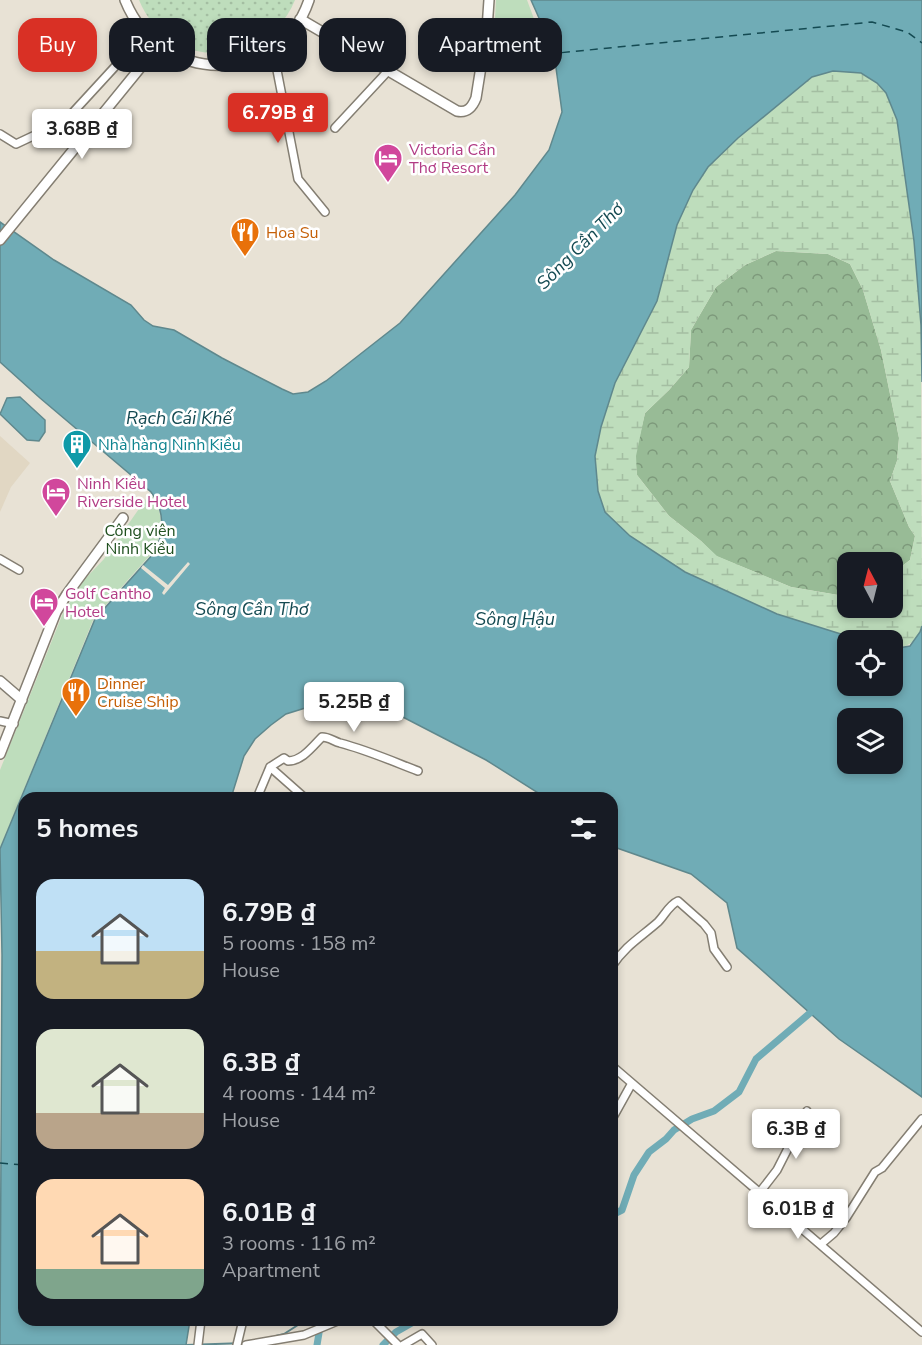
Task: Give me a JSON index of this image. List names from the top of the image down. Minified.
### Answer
{"water":["Sông Cần Thơ","Rạch Cái Khế","Sông Hậu"],"parks":["Công viên Ninh Kiều"],"places":{"hotel":["Victoria Cần Thơ Resort","Ninh Kiều Riverside Hotel","Golf Cantho Hotel"],"restaurant":["Hoa Su","Dinner Cruise Ship"],"building":["Nhà hàng Ninh Kiều"]},"north":"top","page":{"chip":["Buy","Rent","Filters","New","Apartment"],"price":["6.79B ₫","3.68B ₫","5.25B ₫","6.3B ₫","6.01B ₫"],"heading":"5 homes","list":[{"name":"6.79B ₫","note":"5 rooms · 158 m² · House"},{"name":"6.3B ₫","note":"4 rooms · 144 m² · House"},{"name":"6.01B ₫","note":"3 rooms · 116 m² · Apartment"}]}}
